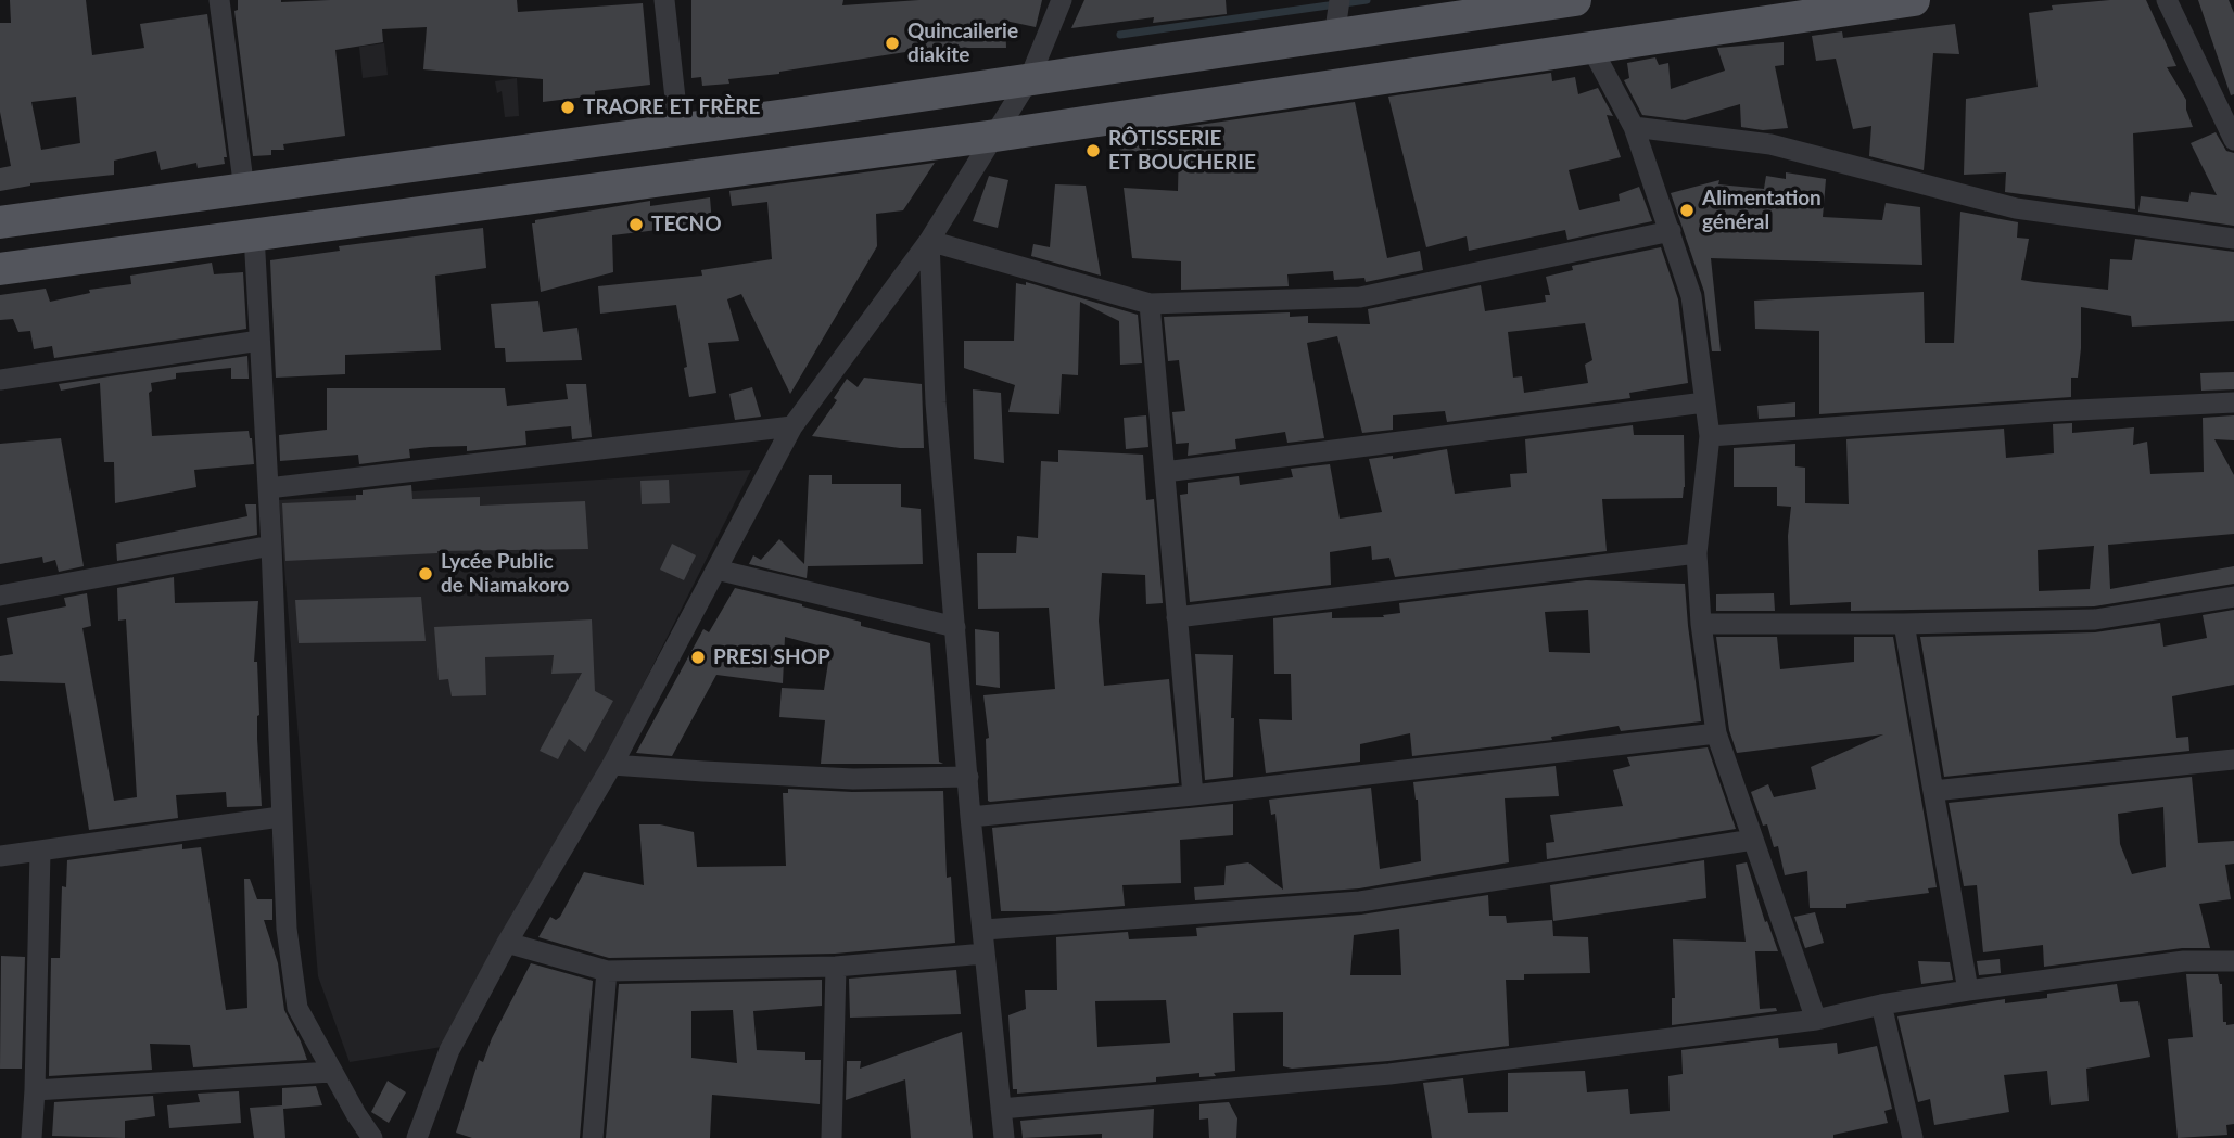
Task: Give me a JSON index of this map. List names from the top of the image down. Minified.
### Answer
{"places":["Quincailerie diakite","TRAORE ET FRÈRE","RÔTISSERIE ET BOUCHERIE","Alimentation général","TECNO","Lycée Public de Niamakoro","PRESI SHOP"]}
